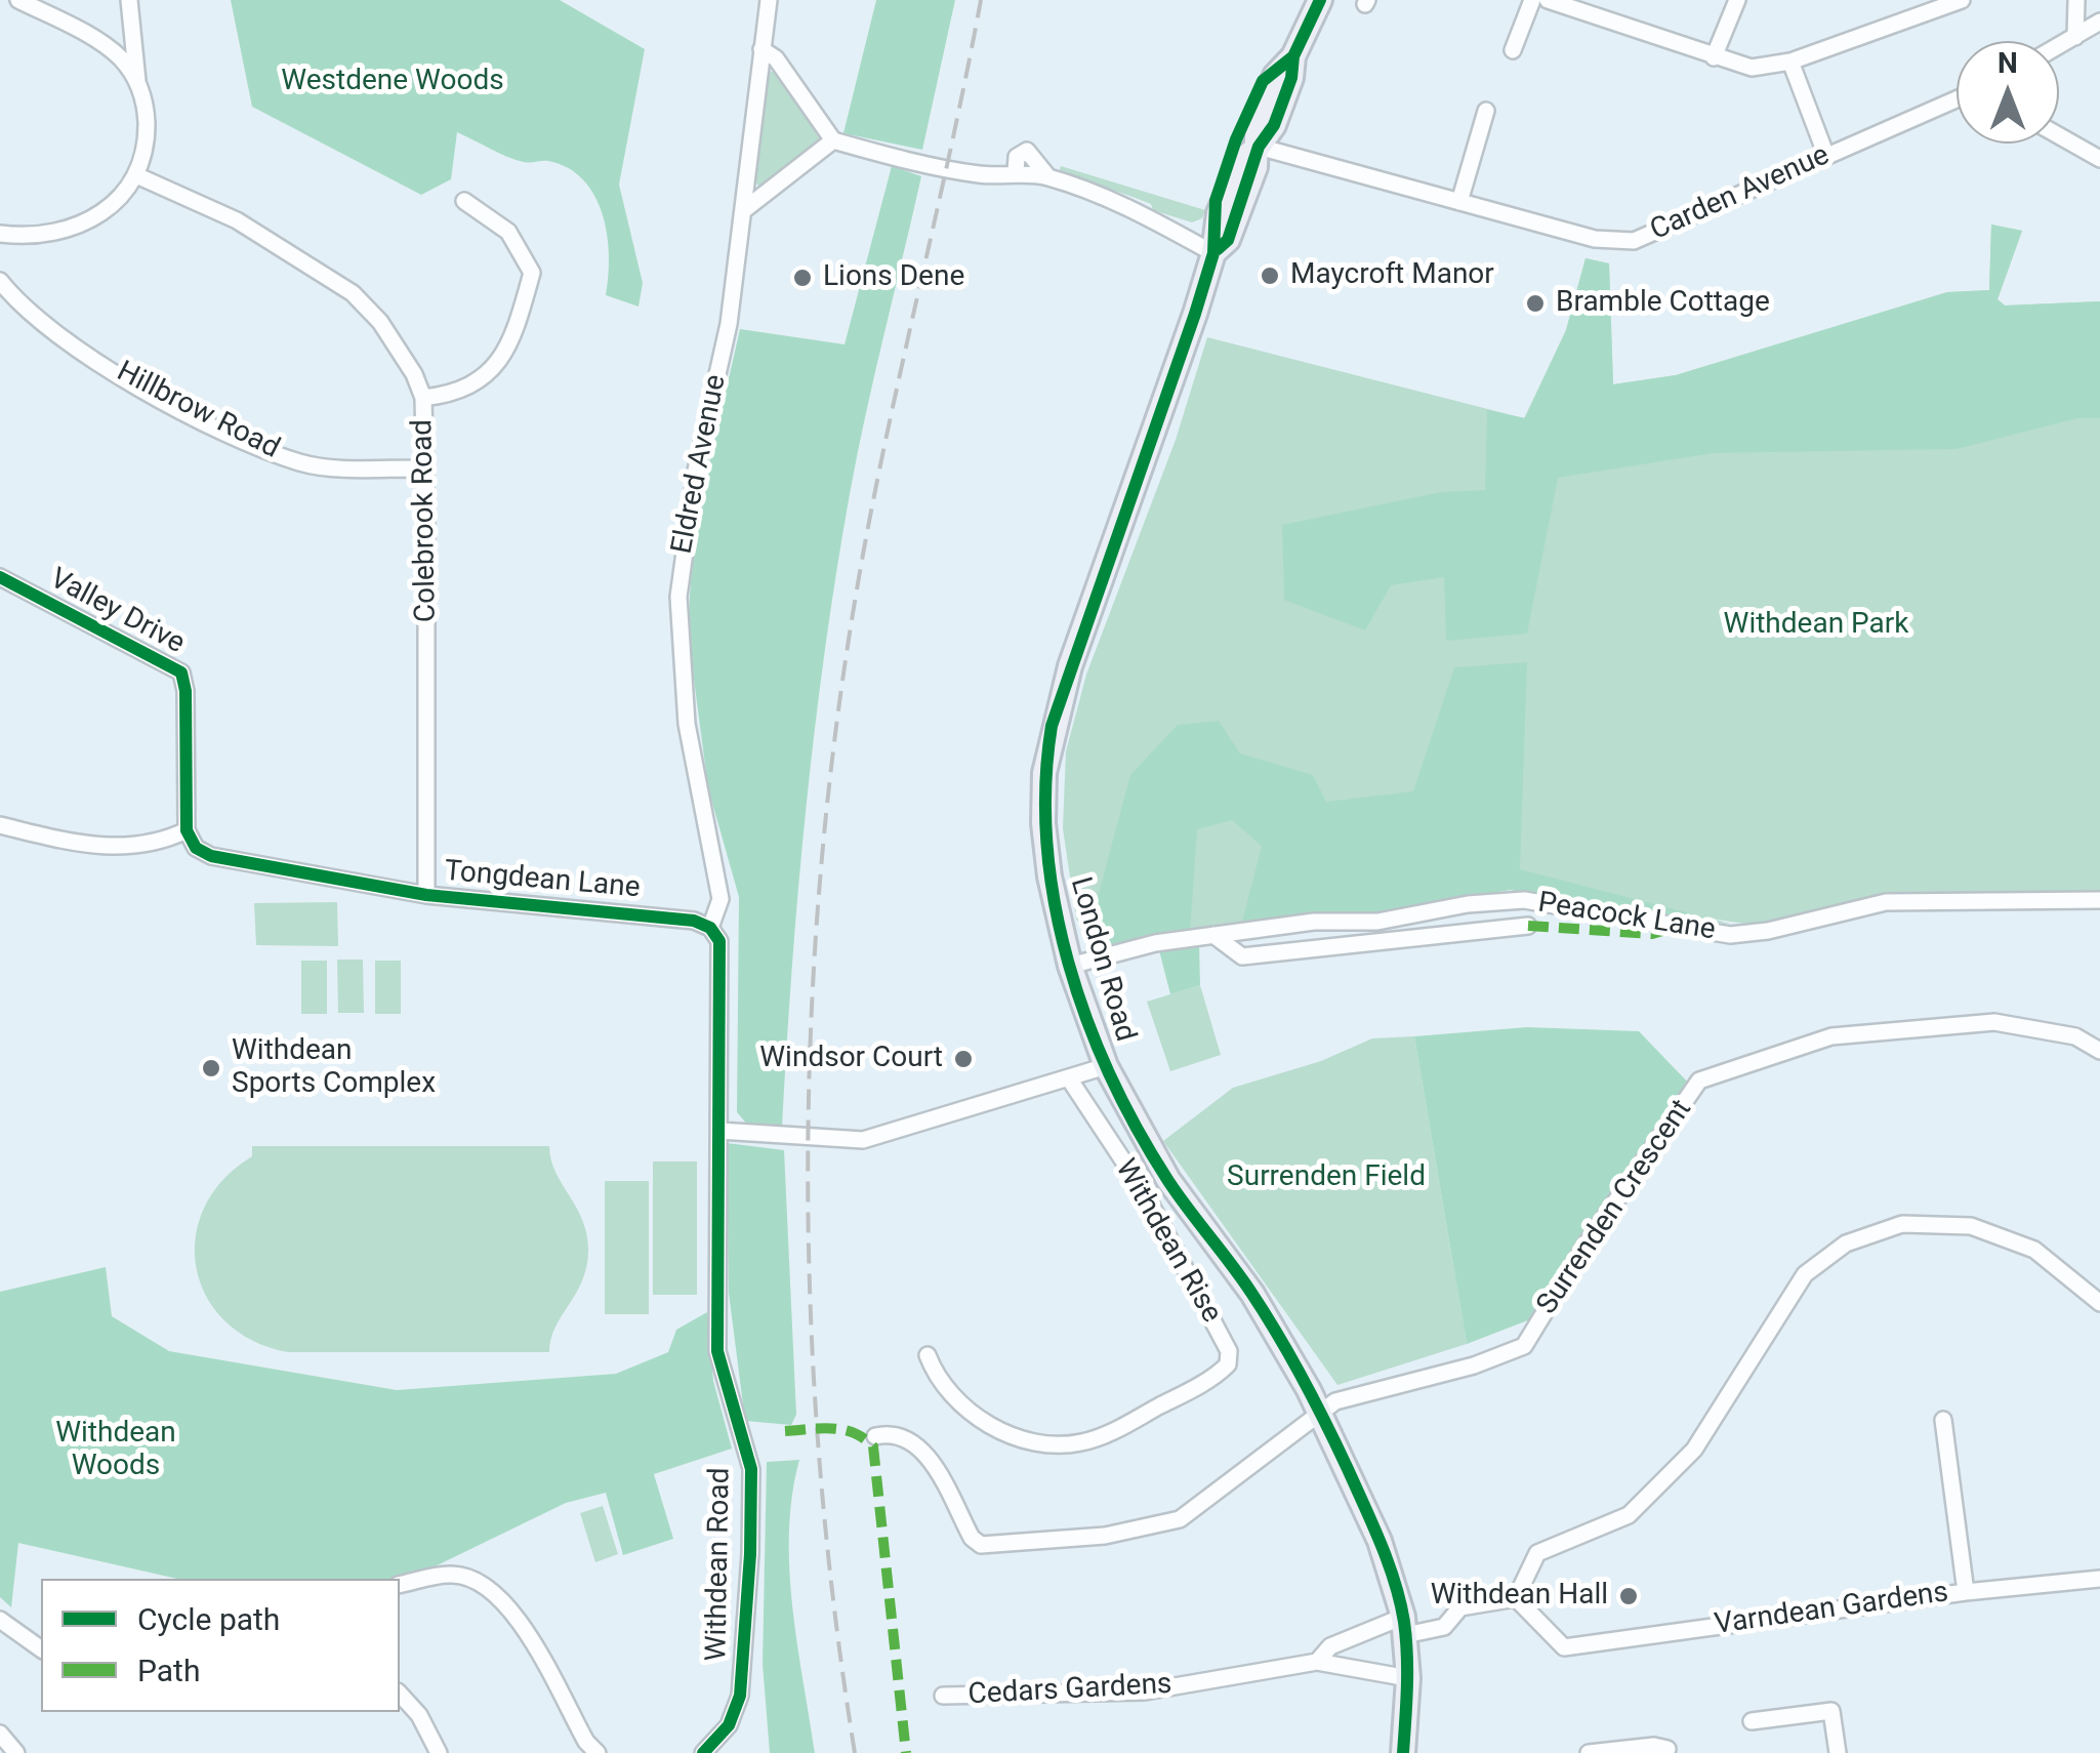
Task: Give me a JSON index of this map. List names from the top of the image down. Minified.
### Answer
{"streets":{"highway":["London Road"],"street":["Carden Avenue","Hillbrow Road","Eldred Avenue","Colebrook Road","Valley Drive","Tongdean Lane","Peacock Lane","Surrenden Crescent","Withdean Rise","Withdean Road","Varndean Gardens","Cedars Gardens"]},"crossings":[["Carden Avenue","London Road"],["Hillbrow Road","Colebrook Road"],["Eldred Avenue","Tongdean Lane"],["Colebrook Road","Tongdean Lane"],["Valley Drive","Tongdean Lane"],["Peacock Lane","London Road"],["London Road","Surrenden Crescent"],["London Road","Cedars Gardens"],["Varndean Gardens","Cedars Gardens"]],"parks":["Westdene Woods","Withdean Park","Surrenden Field","Withdean Woods"],"places":["Maycroft Manor","Lions Dene","Bramble Cottage","Windsor Court","Withdean Sports Complex","Withdean Hall"],"legend":["Cycle path","Path"],"north":"top"}
